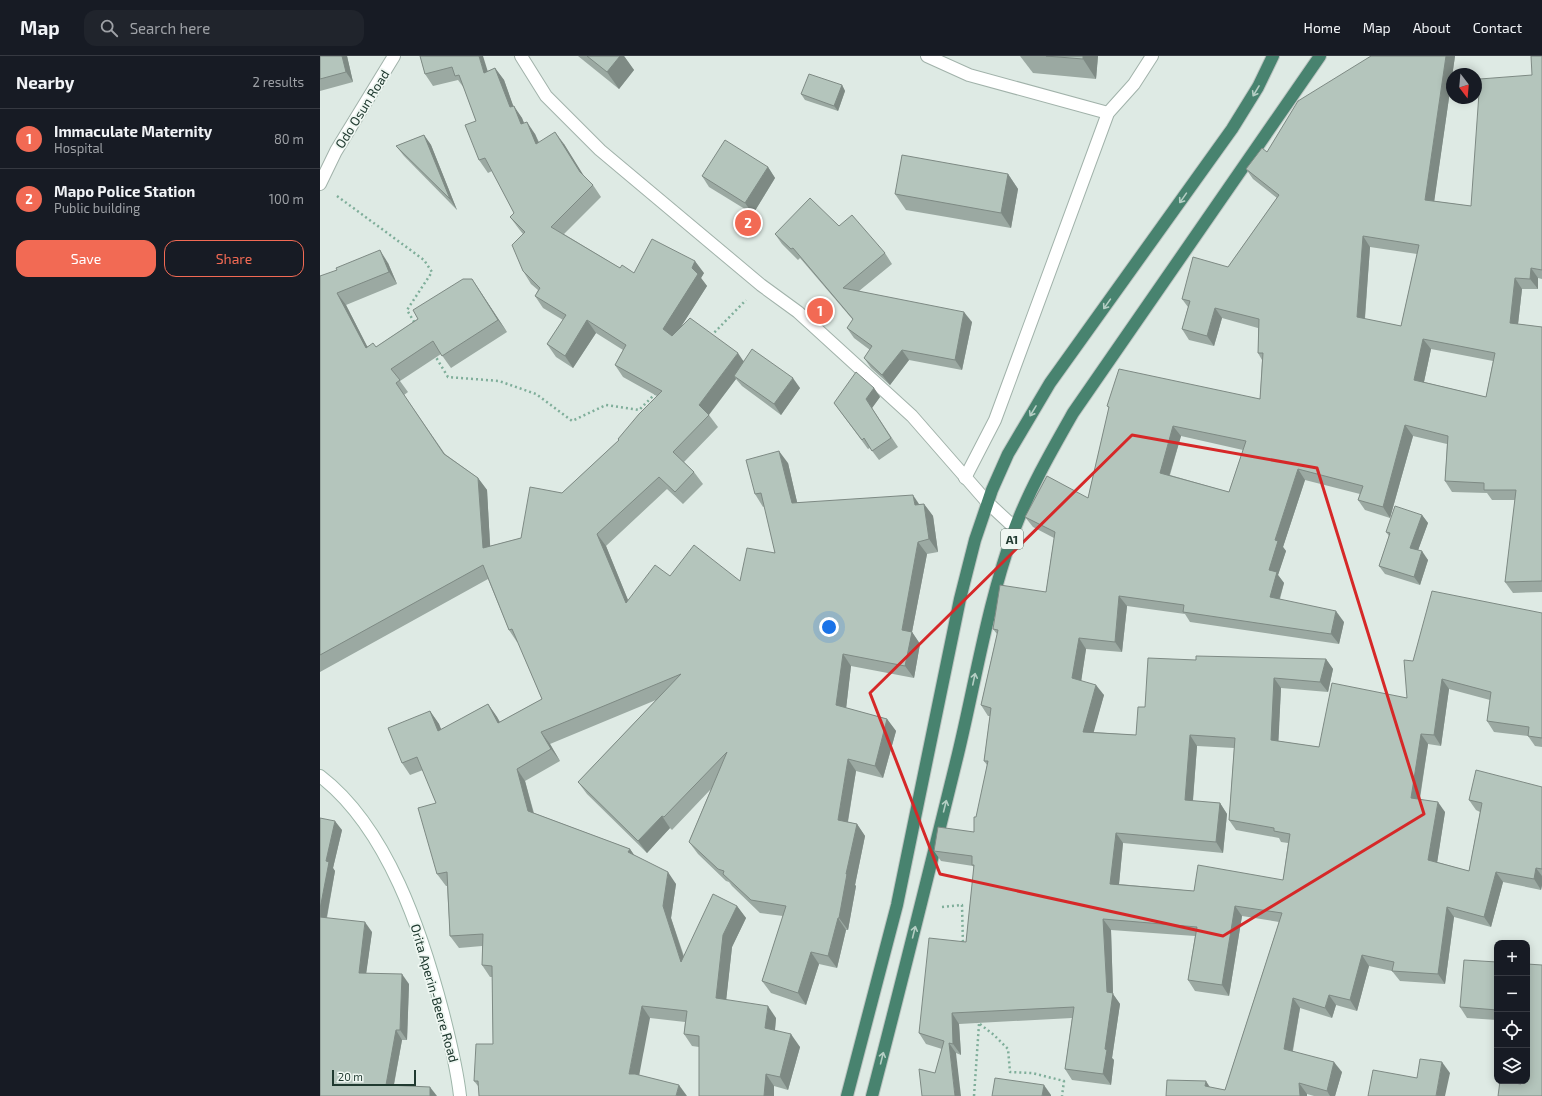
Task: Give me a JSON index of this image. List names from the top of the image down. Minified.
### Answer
{"streets":{"highway":["A1"],"street":["Odo Osun Road","Orita Aperin-Beere Road"]},"scale_bar":"20 m","north":"bottom","page":{"header":"Map","search":"Search here","nav":["Home","Map","About","Contact"],"heading":["Nearby","2 results"],"list":[{"mark":"1","name":"Immaculate Maternity","note":"Hospital","value":"80 m"},{"mark":"2","name":"Mapo Police Station","note":"Public building","value":"100 m"}],"pins":["2","1"],"buttons":["Save","Share"],"map_buttons":["+","−"],"scale":"20 m"}}
